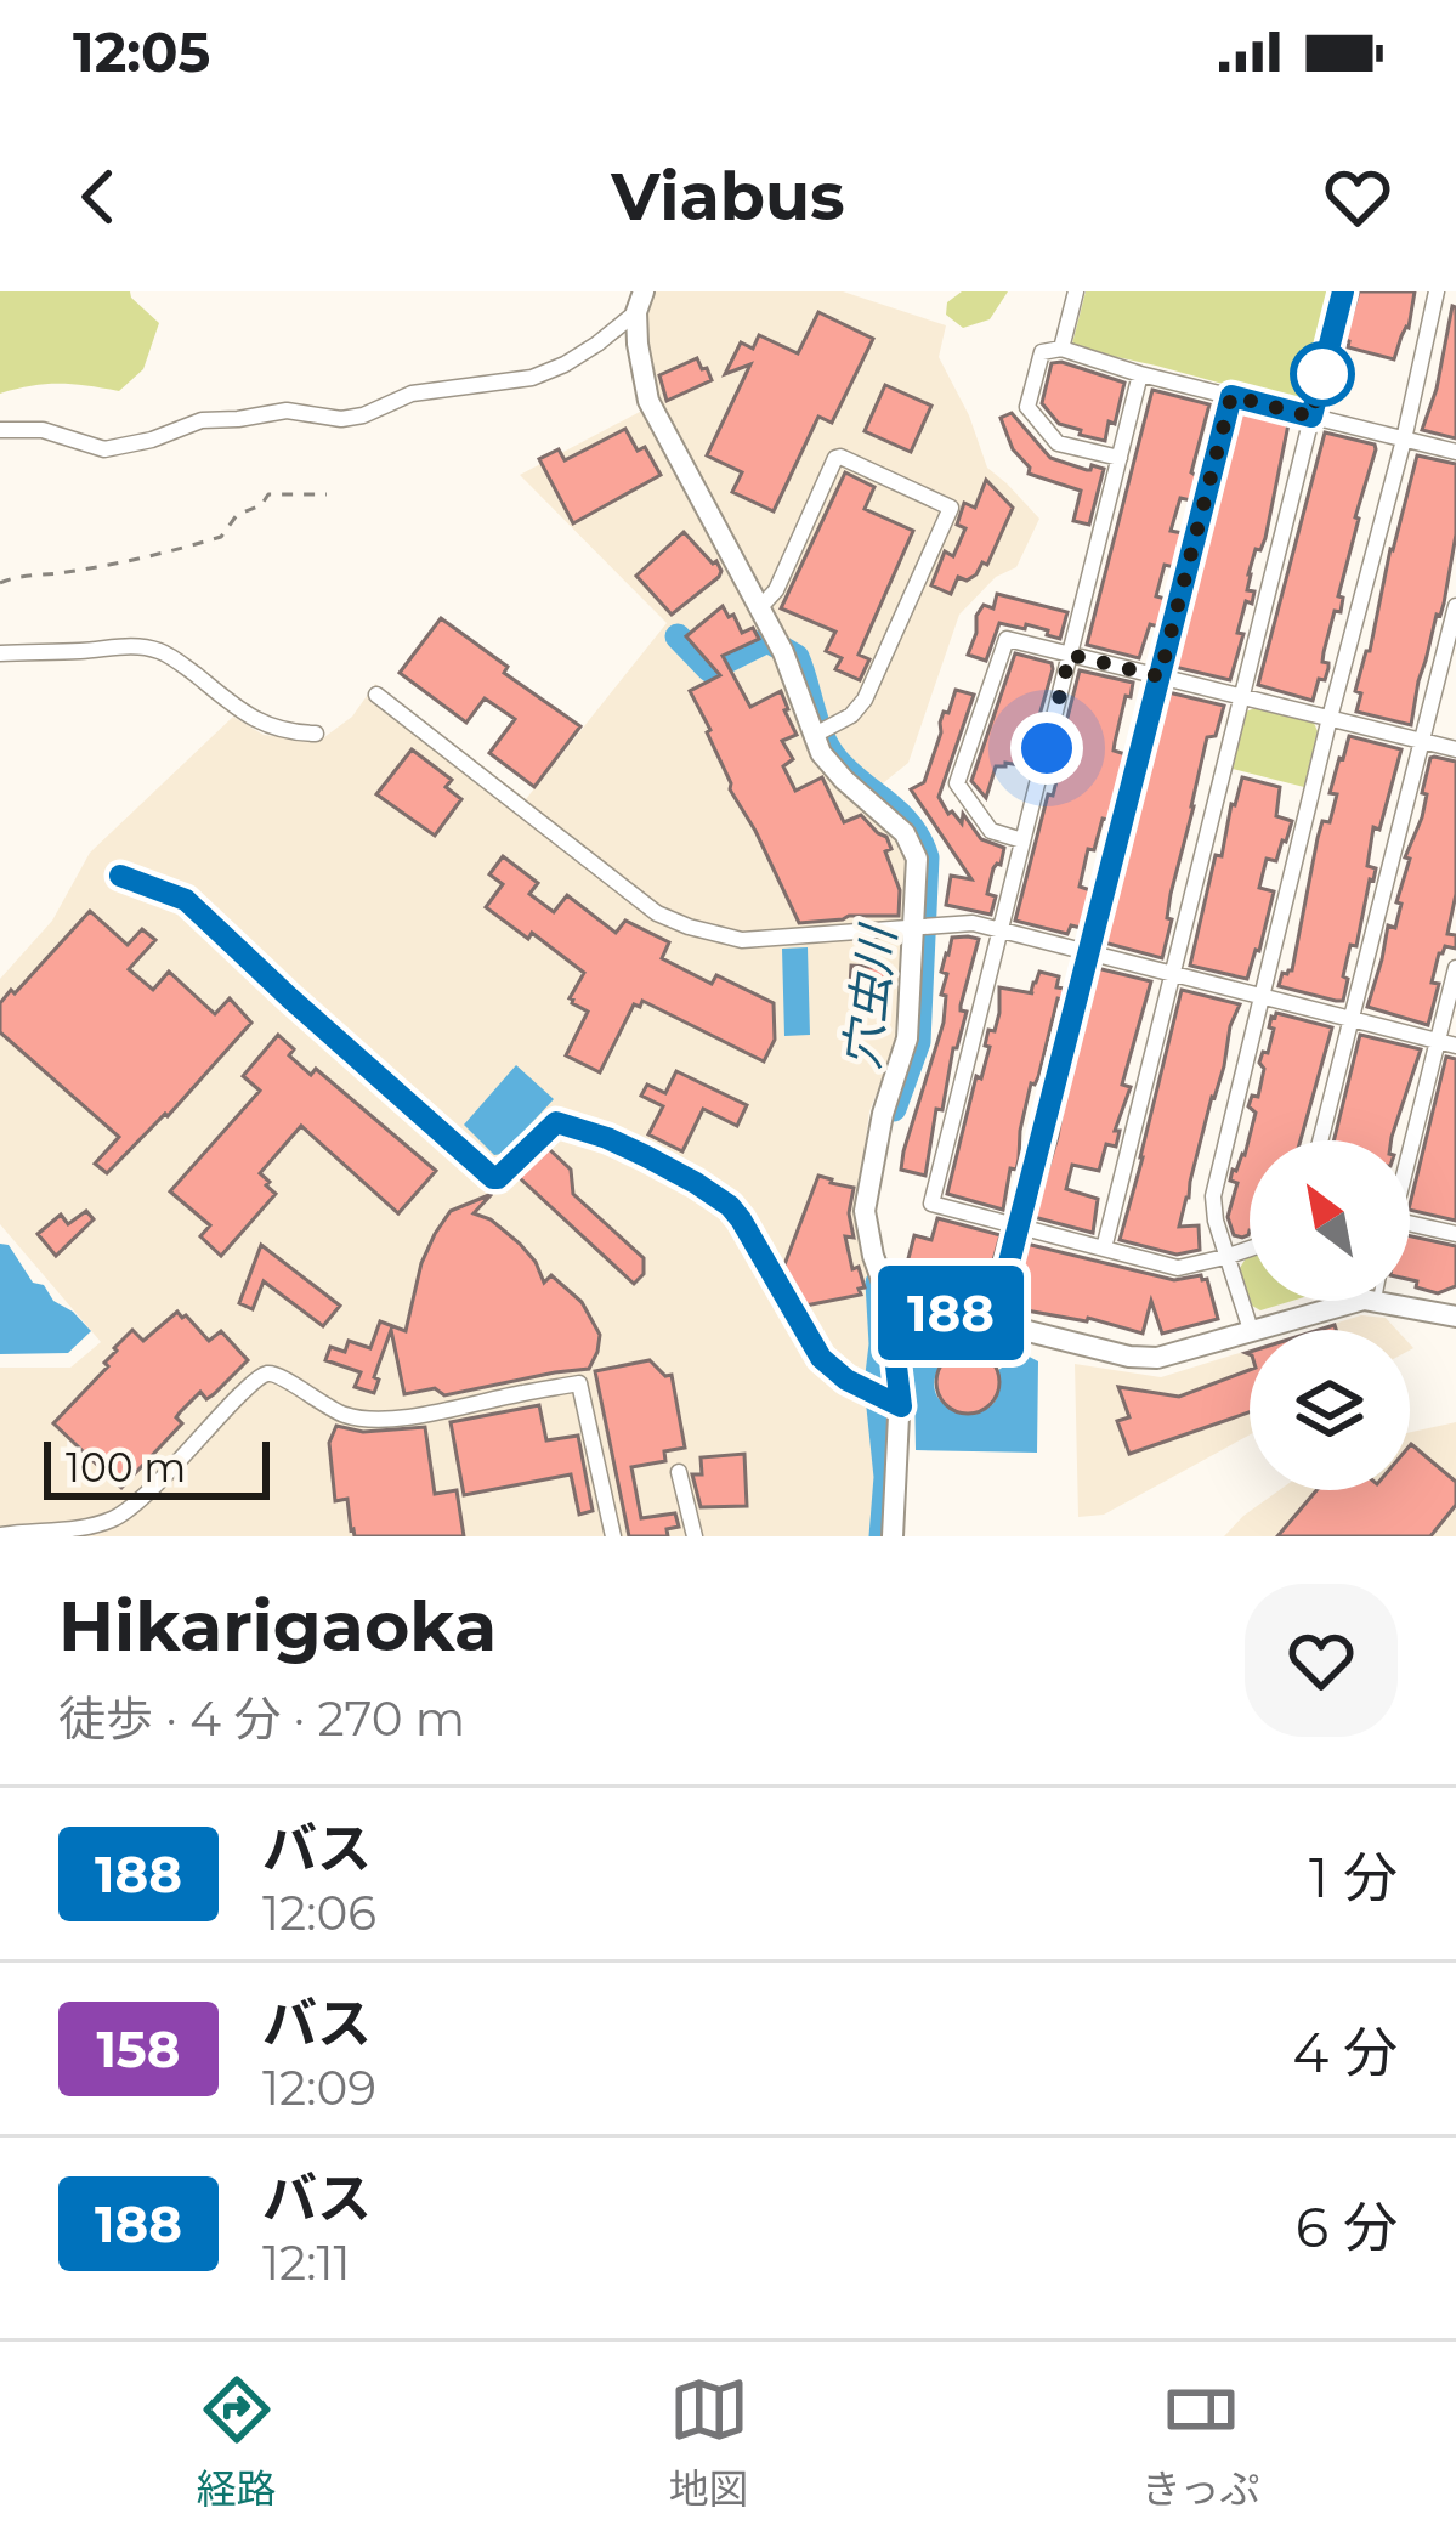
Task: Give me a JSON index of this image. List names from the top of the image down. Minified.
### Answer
{"water":["穴虫川"],"lines":["bus line 188"],"scale_bar":"100 m","north":"top left","page":{"status":"12:05","header":"Viabus","on_map":"188","scale":"100 m","heading":["Hikarigaoka","徒歩 · 4 分 · 270 m"],"list":[{"mark":"188","name":"バス","note":"12:06","value":"1 分"},{"mark":"158","name":"バス","note":"12:09","value":"4 分"},{"mark":"188","name":"バス","note":"12:11","value":"6 分"}],"tabs":["経路","地図","きっぷ"]}}
